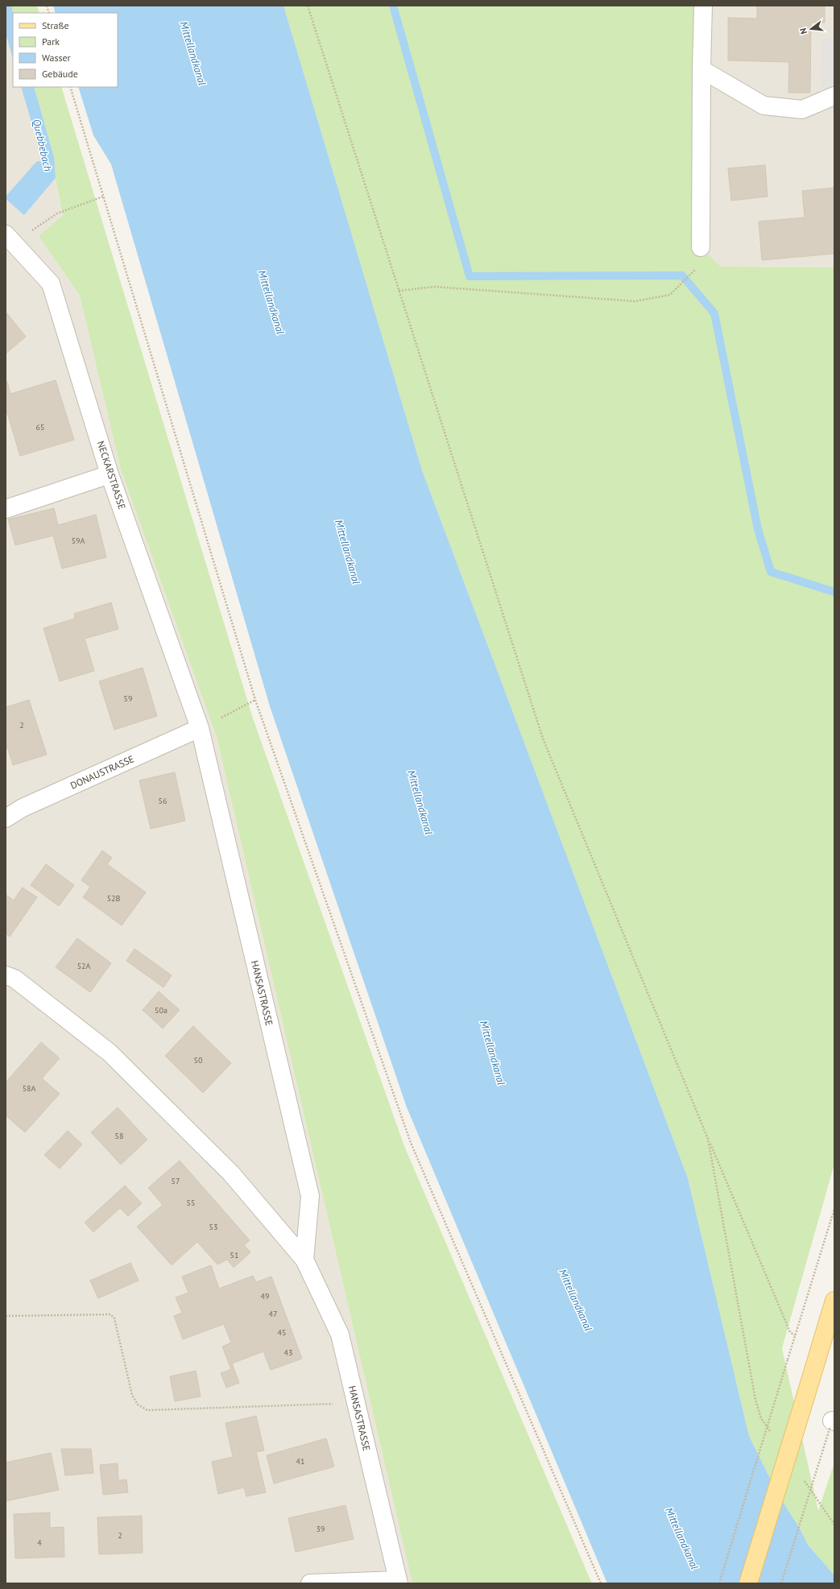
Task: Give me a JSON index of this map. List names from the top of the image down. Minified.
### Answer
{"streets":{"street":["NECKARSTRASSE","DONAUSTRASSE","HANSASTRASSE"]},"crossings":[["NECKARSTRASSE","DONAUSTRASSE"],["NECKARSTRASSE","HANSASTRASSE"],["DONAUSTRASSE","HANSASTRASSE"]],"water":["Mittellandkanal","Quebbebach"],"house_numbers":["65","59A","59","2","56","52B","52A","50a","50","58A","58","57","55","53","51","49","47","45","43","41","39","2","4"],"legend":["Straße","Park","Wasser","Gebäude"],"north":"left"}
